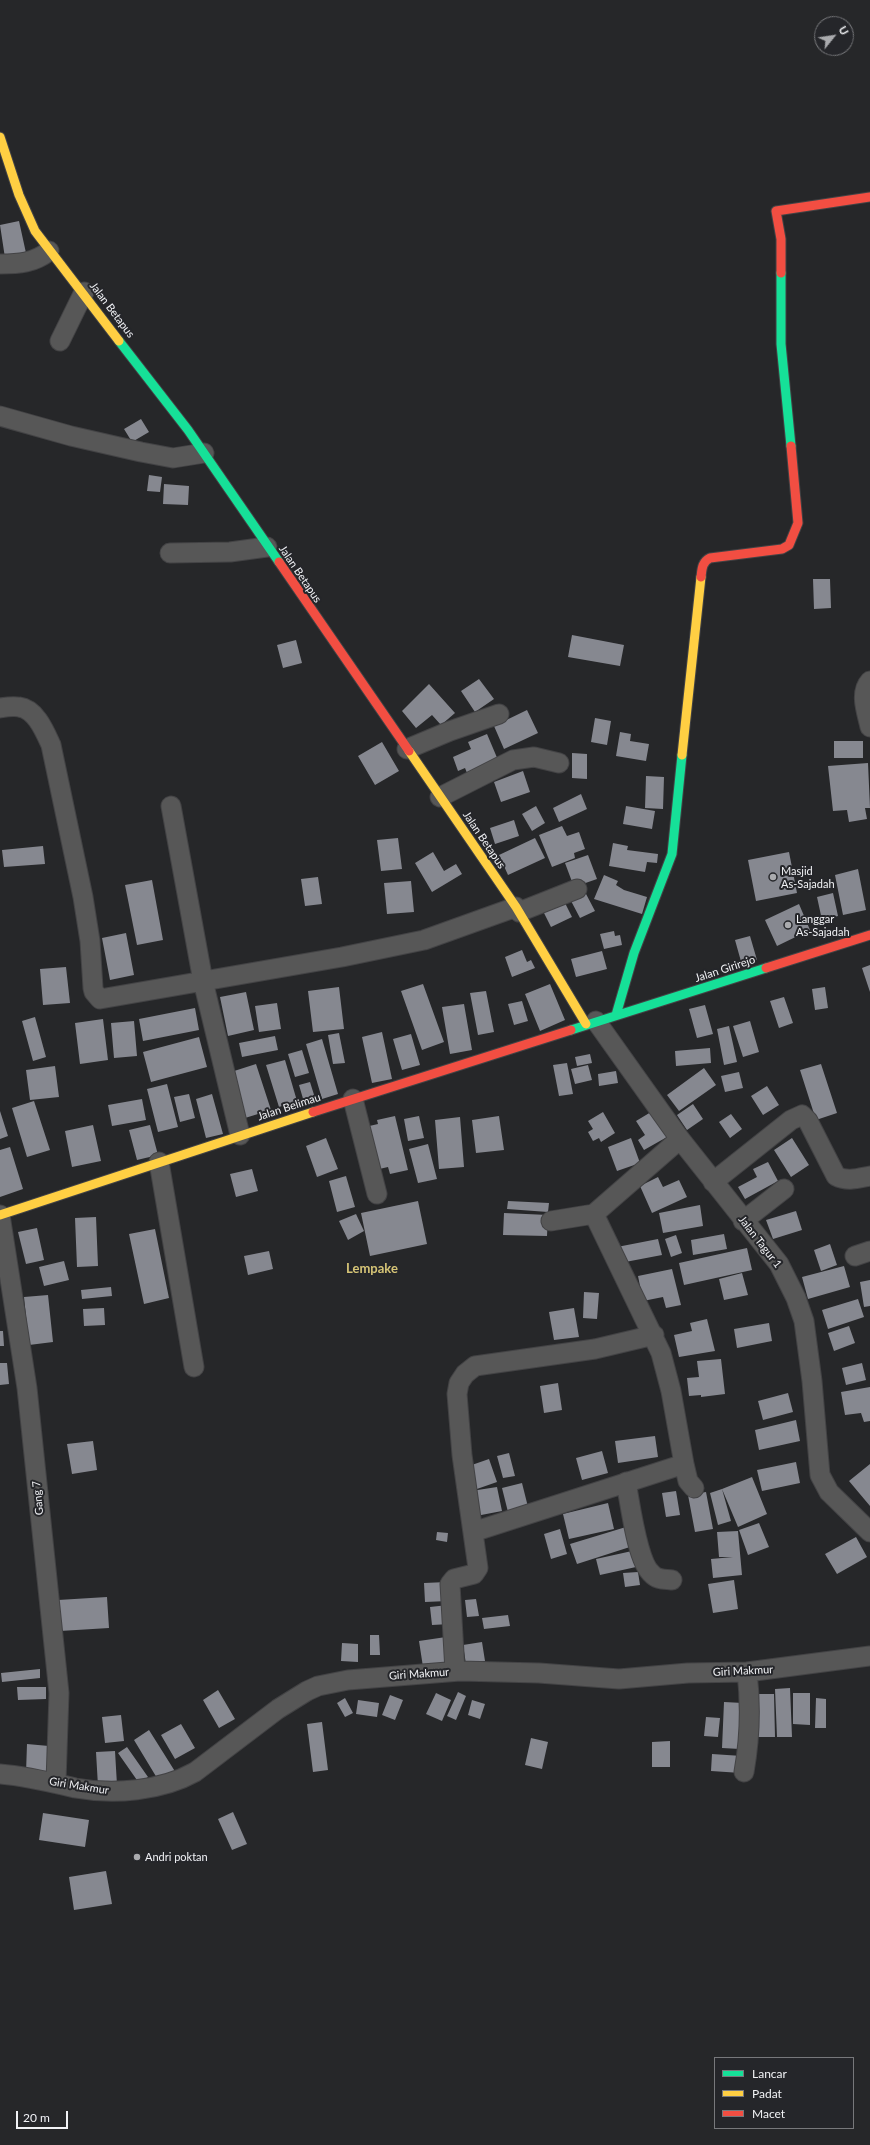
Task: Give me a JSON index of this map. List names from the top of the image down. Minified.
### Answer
{"streets":{"street":["Jalan Betapus","Jalan Girirejo","Jalan Belimau","Jalan Tagur 1","Gang 7","Giri Makmur"]},"crossings":[["Jalan Betapus","Jalan Girirejo"],["Jalan Betapus","Jalan Belimau"],["Jalan Betapus","Jalan Tagur 1"],["Jalan Girirejo","Jalan Belimau"],["Jalan Girirejo","Jalan Tagur 1"],["Jalan Belimau","Jalan Tagur 1"],["Jalan Belimau","Gang 7"],["Gang 7","Giri Makmur"]],"districts":["Lempake"],"places":["Masjid As-Sajadah","Langgar As-Sajadah","Andri poktan"],"legend":["Lancar","Padat","Macet"],"scale_bar":"20 m","north":"top right"}
